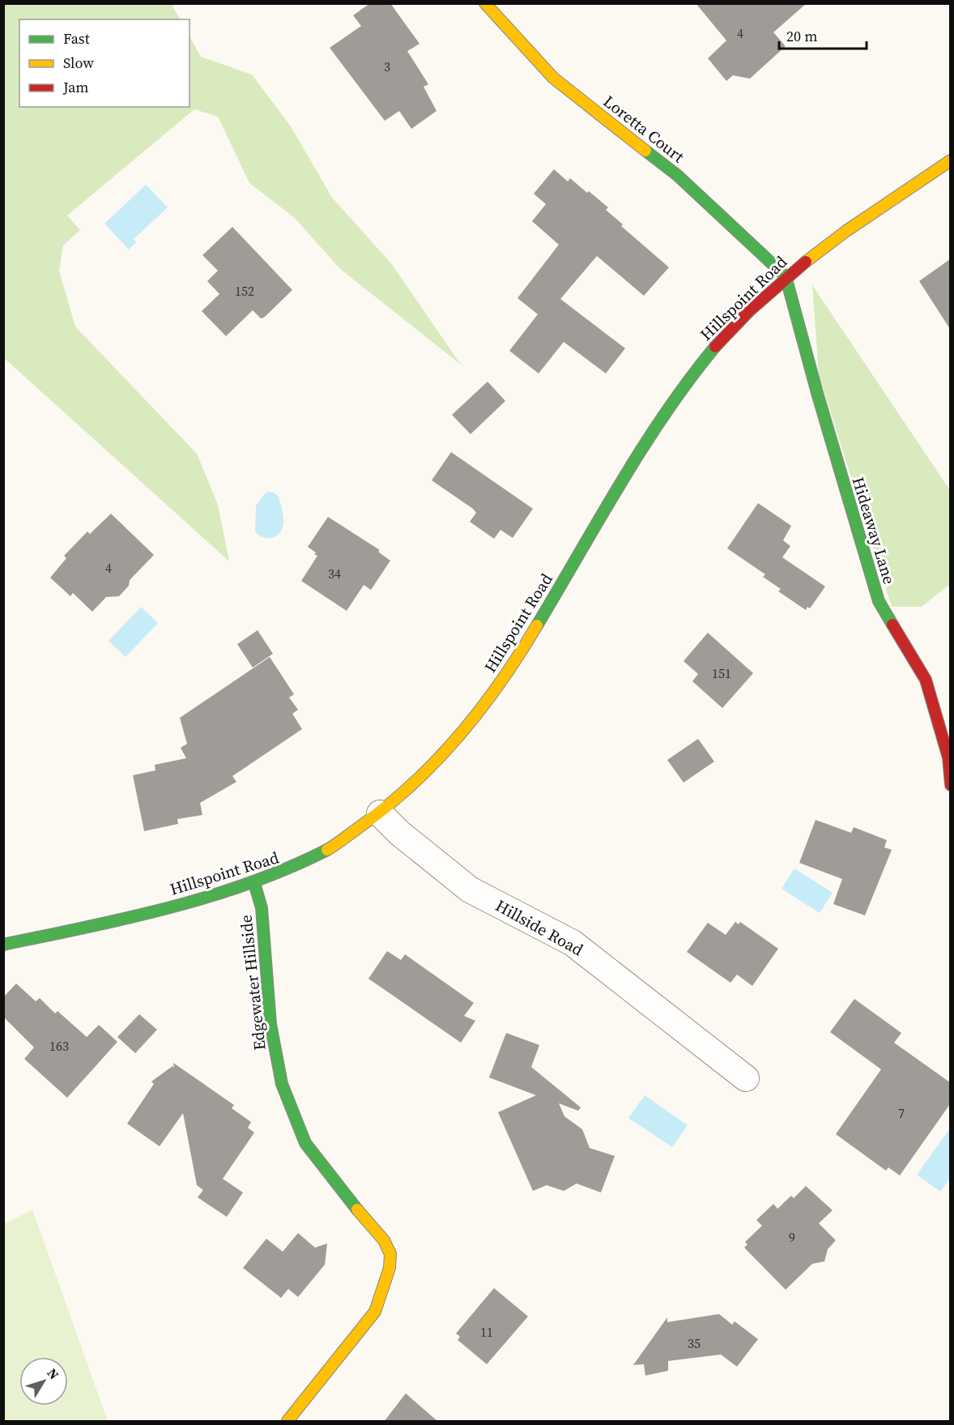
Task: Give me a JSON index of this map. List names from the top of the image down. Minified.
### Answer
{"streets":{"street":["Loretta Court","Hillspoint Road","Hideaway Lane","Hillside Road","Edgewater Hillside"]},"crossings":[["Loretta Court","Hillspoint Road"],["Loretta Court","Hideaway Lane"],["Hillspoint Road","Hideaway Lane"],["Hillspoint Road","Hillside Road"],["Hillspoint Road","Edgewater Hillside"]],"house_numbers":["4","3","152","4","34","151","163","7","9","11","35"],"legend":["Fast","Slow","Jam"],"scale_bar":"20 m","north":"top right"}
